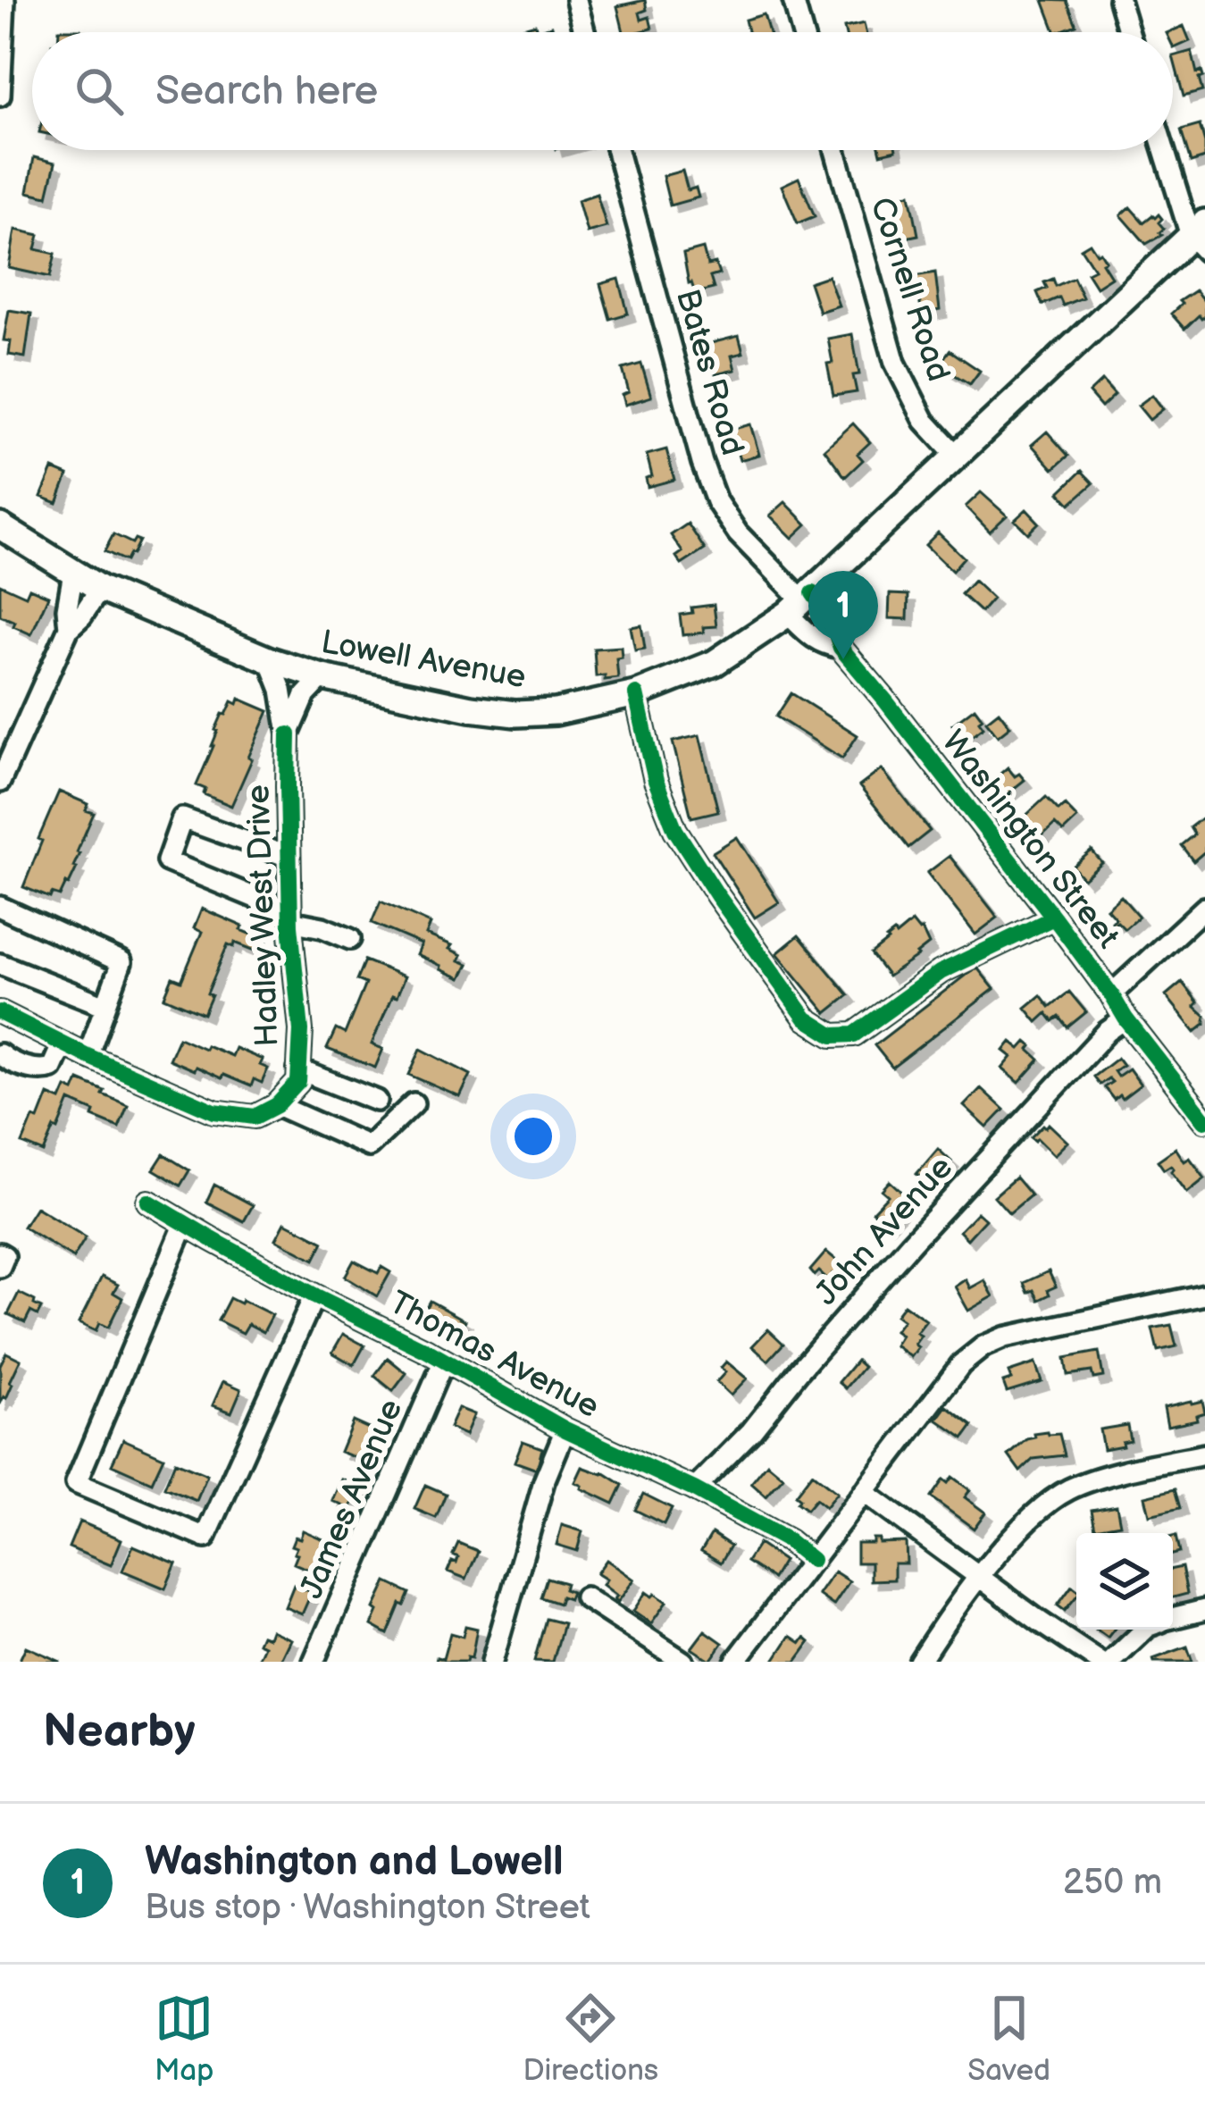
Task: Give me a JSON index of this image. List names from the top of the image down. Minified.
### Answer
{"streets":{"main road":["Lowell Avenue"],"street":["Cornell Road","Bates Road","Washington Street","Hadley West Drive","John Avenue","Thomas Avenue","James Avenue"]},"crossings":[["Cornell Road","Lowell Avenue"],["Bates Road","Lowell Avenue"],["Bates Road","Washington Street"],["Lowell Avenue","Washington Street"],["Lowell Avenue","Hadley West Drive"],["Washington Street","John Avenue"],["John Avenue","Thomas Avenue"],["Thomas Avenue","James Avenue"]],"page":{"search":"Search here","pins":"1","heading":"Nearby","list":[{"mark":"1","name":"Washington and Lowell","note":"Bus stop · Washington Street","value":"250 m"}],"nav":["Map","Directions","Saved"]}}
